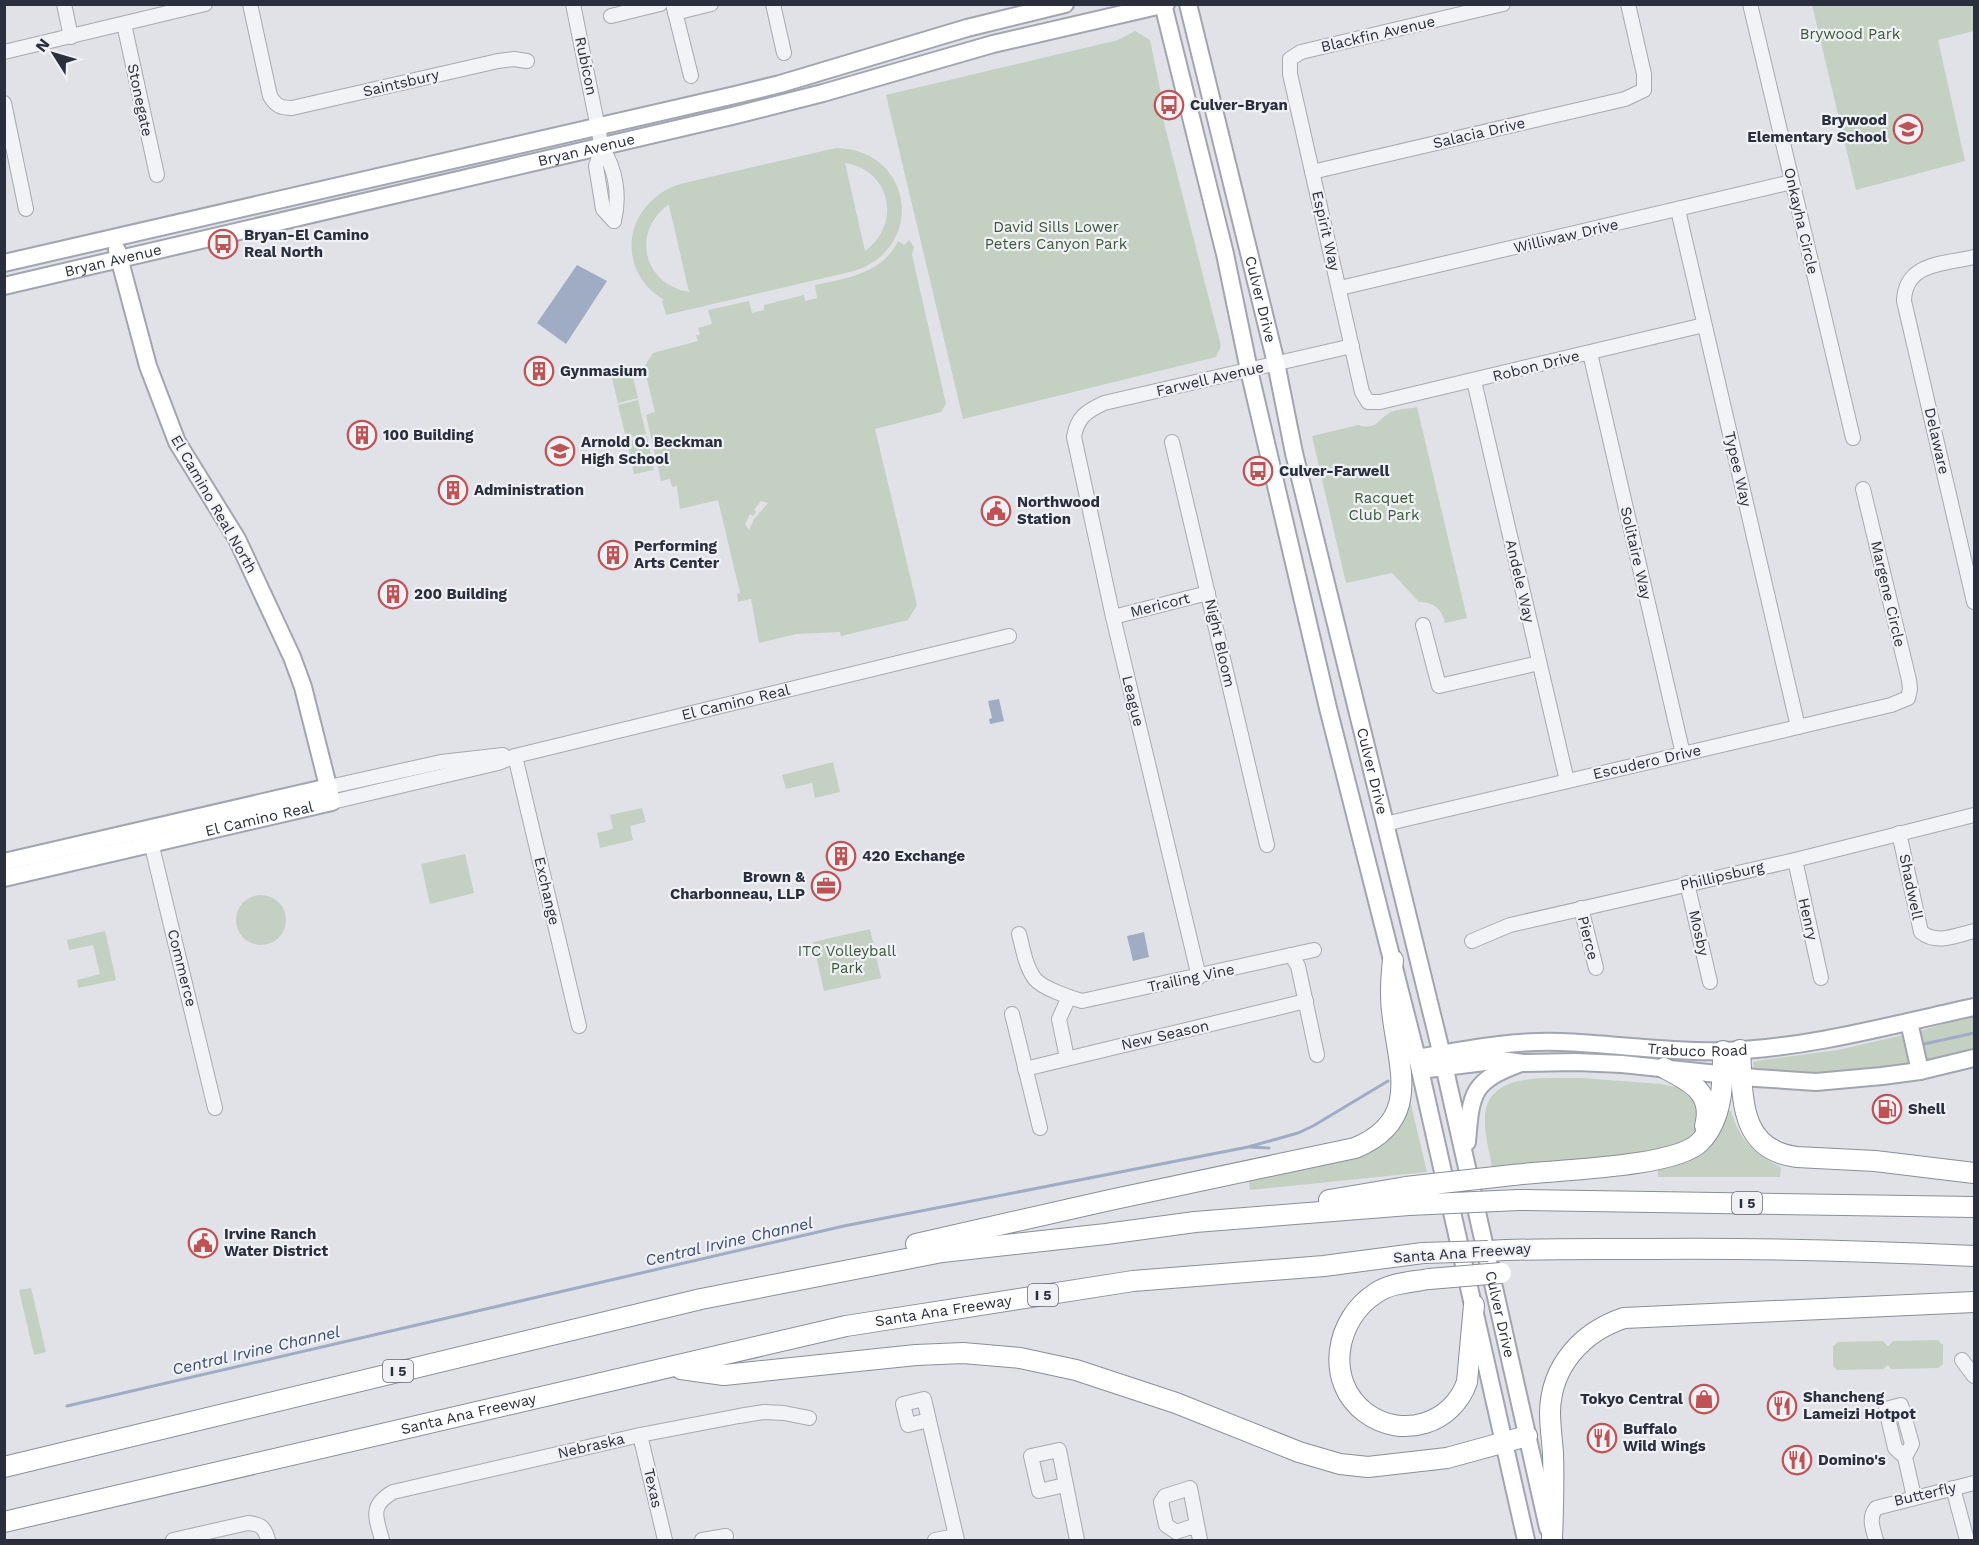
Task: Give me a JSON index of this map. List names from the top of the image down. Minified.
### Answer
{"streets":{"highway":["I 5","Santa Ana Freeway"],"main road":["Bryan Avenue","Culver Drive","El Camino Real North","El Camino Real","Trabuco Road"],"street":["Blackfin Avenue","Rubicon","Saintsbury","Stonegate","Salacia Drive","Onkayha Circle","Espirit Way","Williwaw Drive","Robon Drive","Farwell Avenue","Delaware","Typee Way","Solitaire Way","Andele Way","Margene Circle","Mericort","Night Bloom","League","Escudero Drive","Phillipsburg","Shadwell","Exchange","Henry","Mosby","Pierce","Commerce","Trailing Vine","New Season","Nebraska","Texas","Butterfly"]},"crossings":[["Blackfin Avenue","Espirit Way"],["Rubicon","Bryan Avenue"],["Salacia Drive","Espirit Way"],["Bryan Avenue","Culver Drive"],["Bryan Avenue","El Camino Real North"],["Onkayha Circle","Williwaw Drive"],["Espirit Way","Williwaw Drive"],["Espirit Way","Robon Drive"],["Espirit Way","Farwell Avenue"],["Williwaw Drive","Typee Way"],["Culver Drive","Farwell Avenue"],["Culver Drive","Escudero Drive"],["Culver Drive","Trabuco Road"],["Robon Drive","Typee Way"],["Robon Drive","Solitaire Way"],["Robon Drive","Andele Way"],["Farwell Avenue","League"],["Typee Way","Escudero Drive"],["El Camino Real North","El Camino Real"],["Solitaire Way","Escudero Drive"],["Andele Way","Escudero Drive"],["Margene Circle","Escudero Drive"],["Mericort","Night Bloom"],["Mericort","League"],["League","Trailing Vine"],["El Camino Real","Exchange"],["El Camino Real","Commerce"],["Phillipsburg","Shadwell"],["Phillipsburg","Henry"],["Phillipsburg","Mosby"],["Phillipsburg","Pierce"],["Nebraska","Texas"]],"water":["Central Irvine Channel"],"parks":["Brywood Park","David Sills Lower Peters Canyon Park","Racquet Club Park","ITC Volleyball Park"],"places":{"bus stop":["Culver-Bryan","Bryan-El Camino Real North","Culver-Farwell"],"school or university":["Brywood Elementary School","Arnold O. Beckman High School"],"building":["Gynmasium","100 Building","Administration","Performing Arts Center","200 Building","420 Exchange"],"public building":["Northwood Station","Irvine Ranch Water District"],"office":["Brown & Charbonneau, LLP"],"fuel station":["Shell"],"shop":["Tokyo Central"],"restaurant":["Shancheng Lameizi Hotpot","Buffalo Wild Wings","Domino's"]},"north":"top left"}
